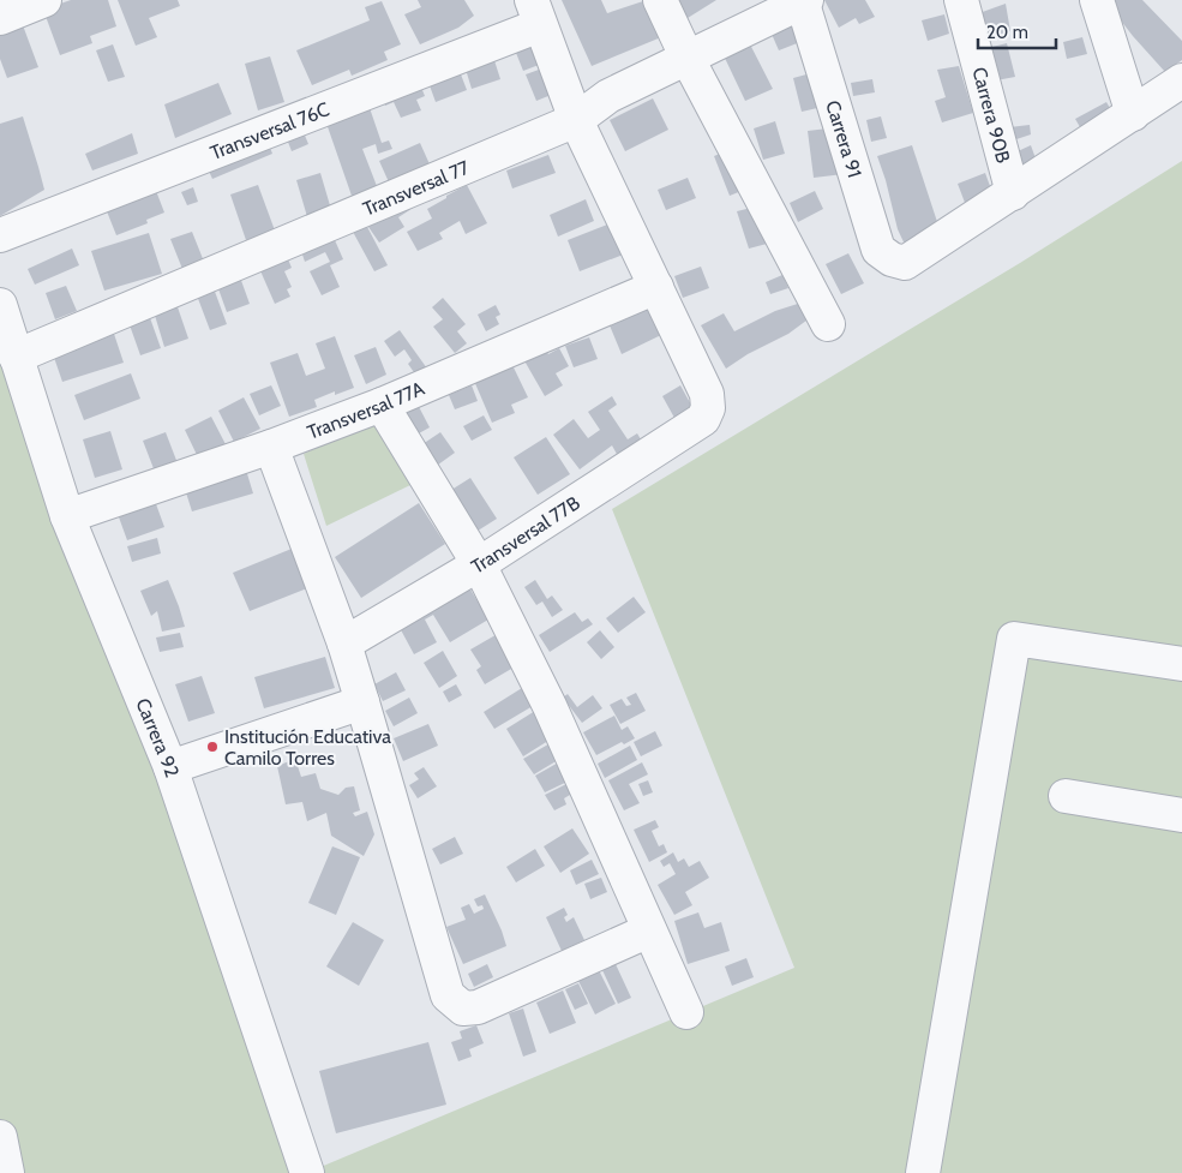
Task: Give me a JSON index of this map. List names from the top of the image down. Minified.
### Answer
{"streets":{"street":["Carrera 90B","Transversal 76C","Carrera 91","Transversal 77","Transversal 77A","Transversal 77B","Carrera 92"]},"crossings":[["Carrera 90B","Carrera 91"],["Carrera 91","Transversal 77"],["Transversal 77","Carrera 92"],["Transversal 77A","Transversal 77B"],["Transversal 77A","Carrera 92"]],"places":["Institución Educativa Camilo Torres"],"scale_bar":"20 m"}
